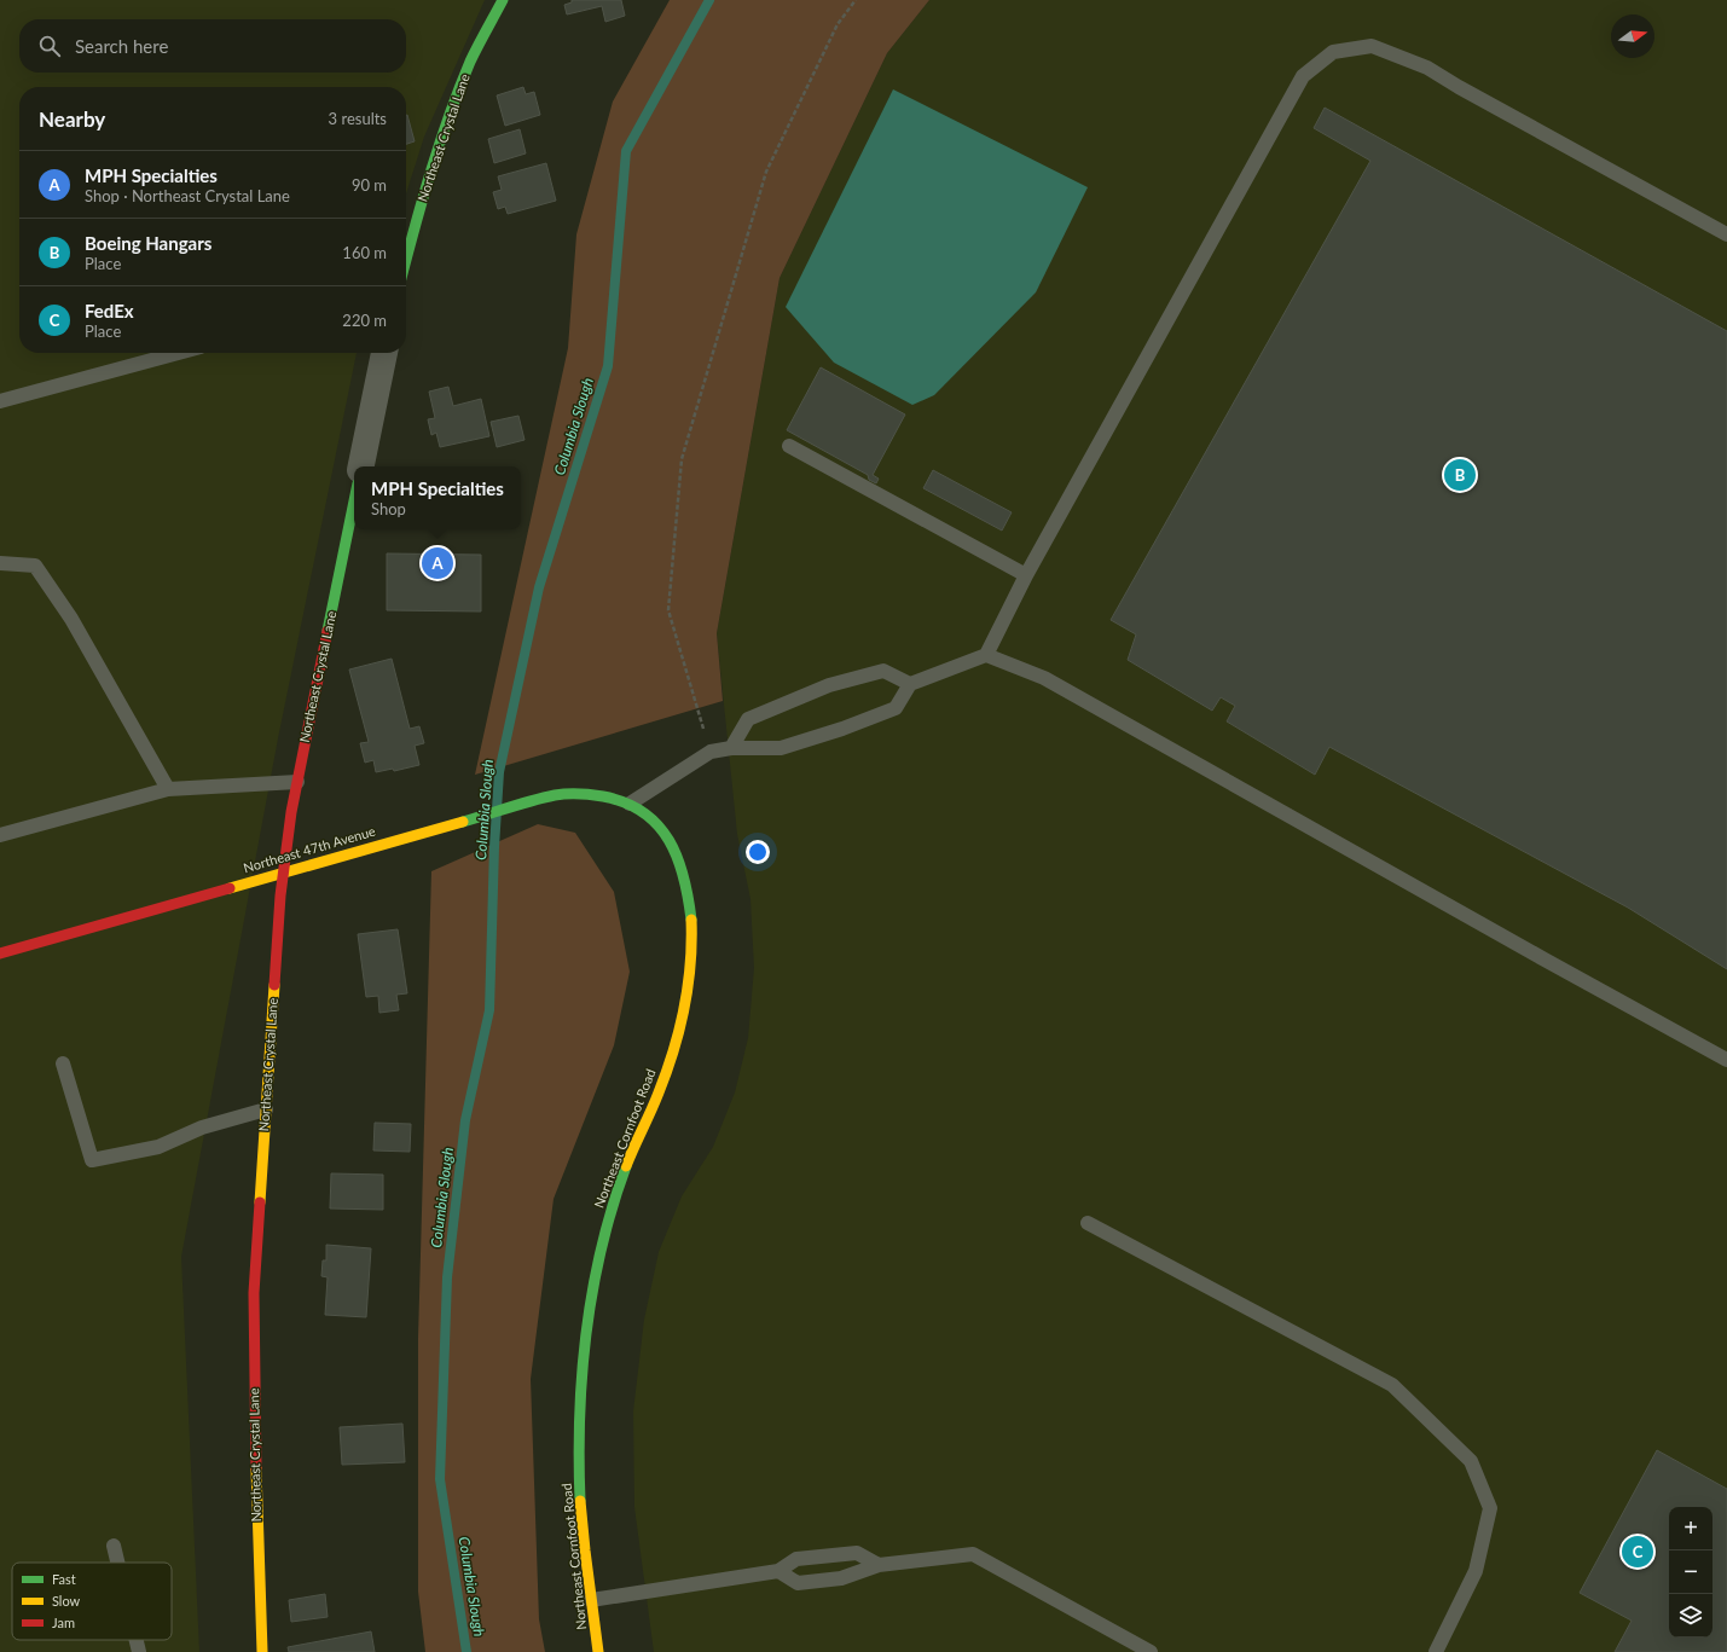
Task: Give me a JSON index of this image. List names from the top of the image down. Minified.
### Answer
{"streets":{"street":["Northeast Crystal Lane","Northeast 47th Avenue","Northeast Cornfoot Road"]},"crossings":[["Northeast Crystal Lane","Northeast 47th Avenue"],["Northeast 47th Avenue","Northeast Cornfoot Road"]],"water":["Columbia Slough"],"legend":["Fast","Slow","Jam"],"north":"right","page":{"search":"Search here","heading":["Nearby","3 results"],"list":[{"mark":"A","name":"MPH Specialties","note":"Shop · Northeast Crystal Lane","value":"90 m"},{"mark":"B","name":"Boeing Hangars","note":"Place","value":"160 m"},{"mark":"C","name":"FedEx","note":"Place","value":"220 m"}],"pins":["B","A","C"],"popup":["MPH Specialties","Shop"],"map_buttons":["+","−"]}}
